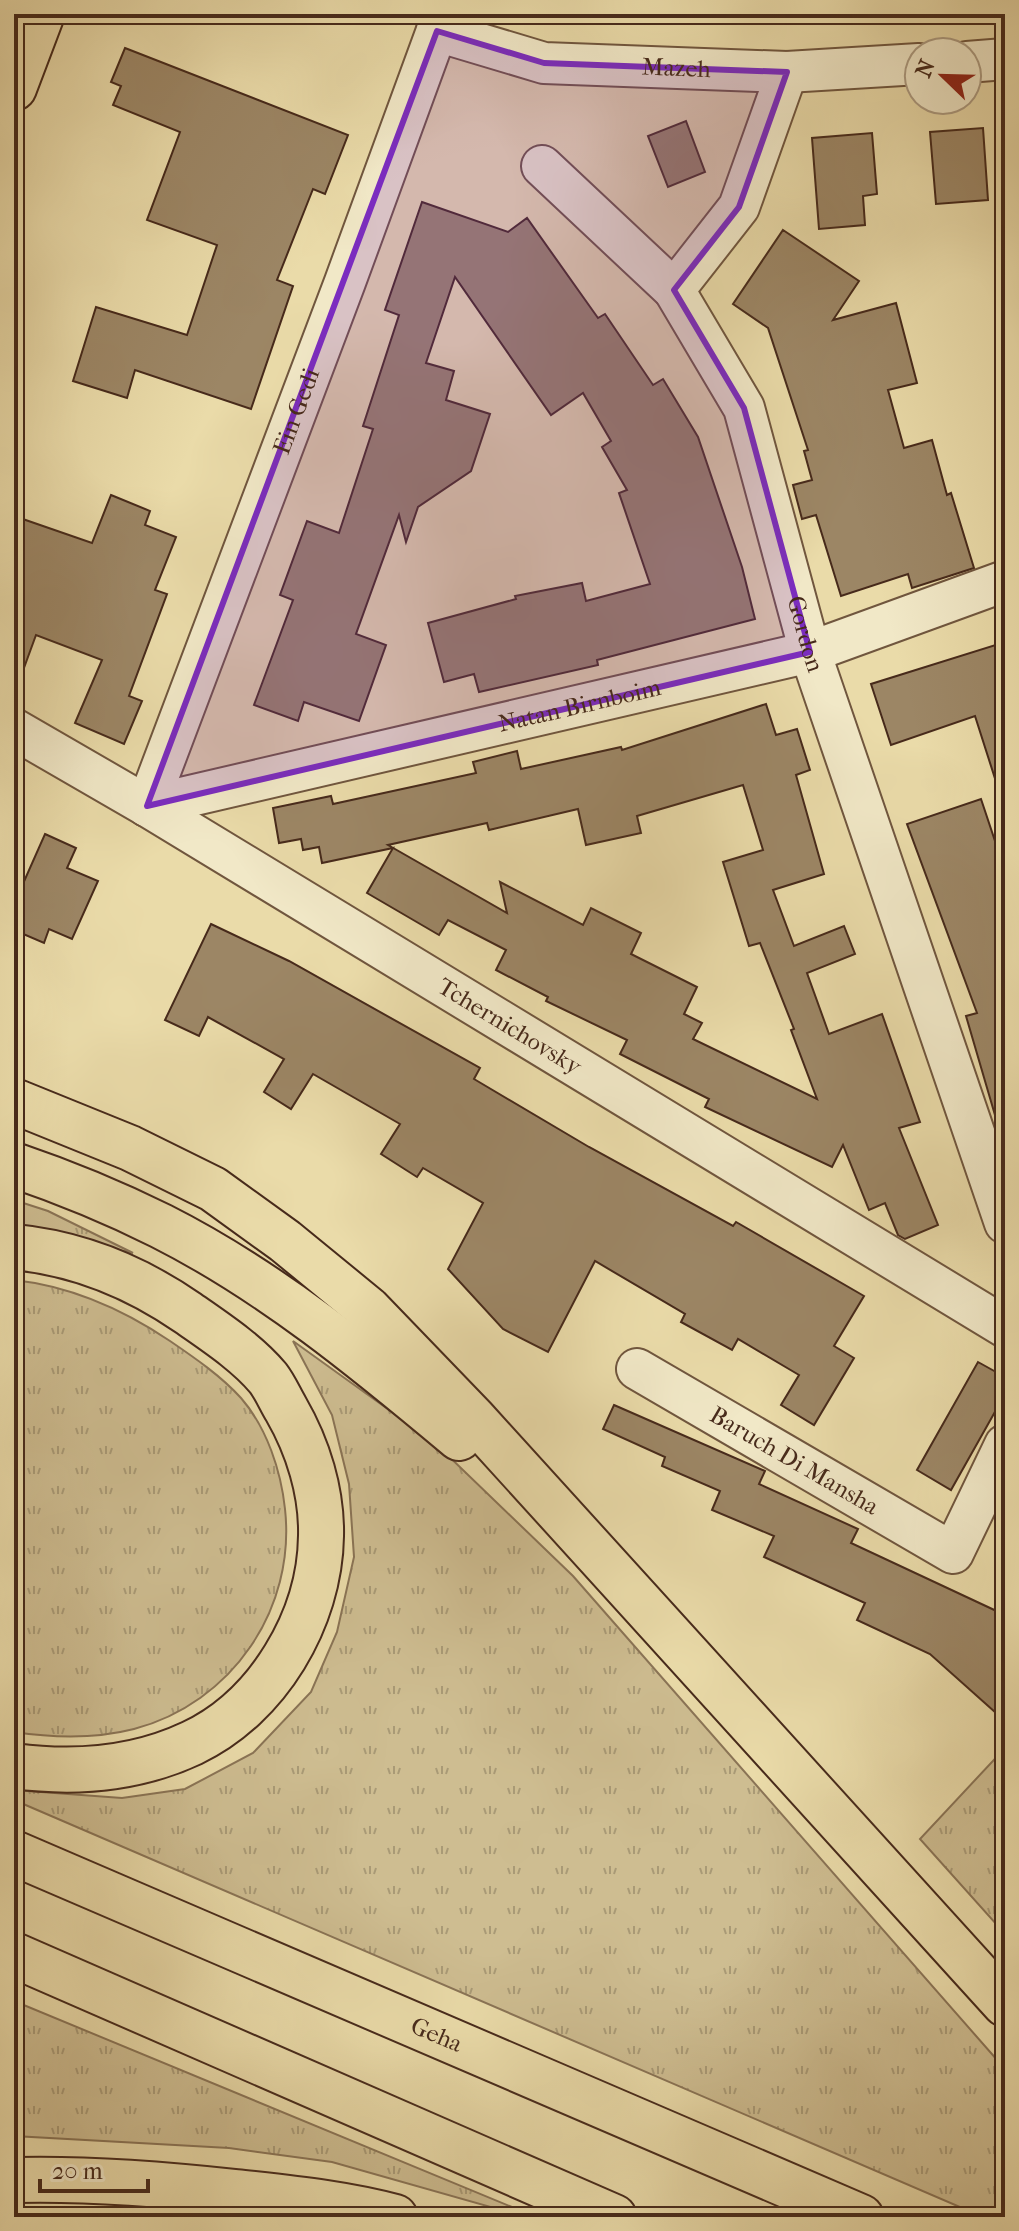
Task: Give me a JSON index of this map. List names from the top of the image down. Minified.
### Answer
{"streets":{"main road":["Geha"],"street":["Mazeh","Ein Gedi","Gordon","Natan Birnboim","Tchernichovsky","Baruch Di Mansha"]},"crossings":[["Mazeh","Ein Gedi"],["Ein Gedi","Natan Birnboim"],["Ein Gedi","Tchernichovsky"],["Gordon","Natan Birnboim"],["Natan Birnboim","Tchernichovsky"]],"scale_bar":"20 m","north":"top left"}
